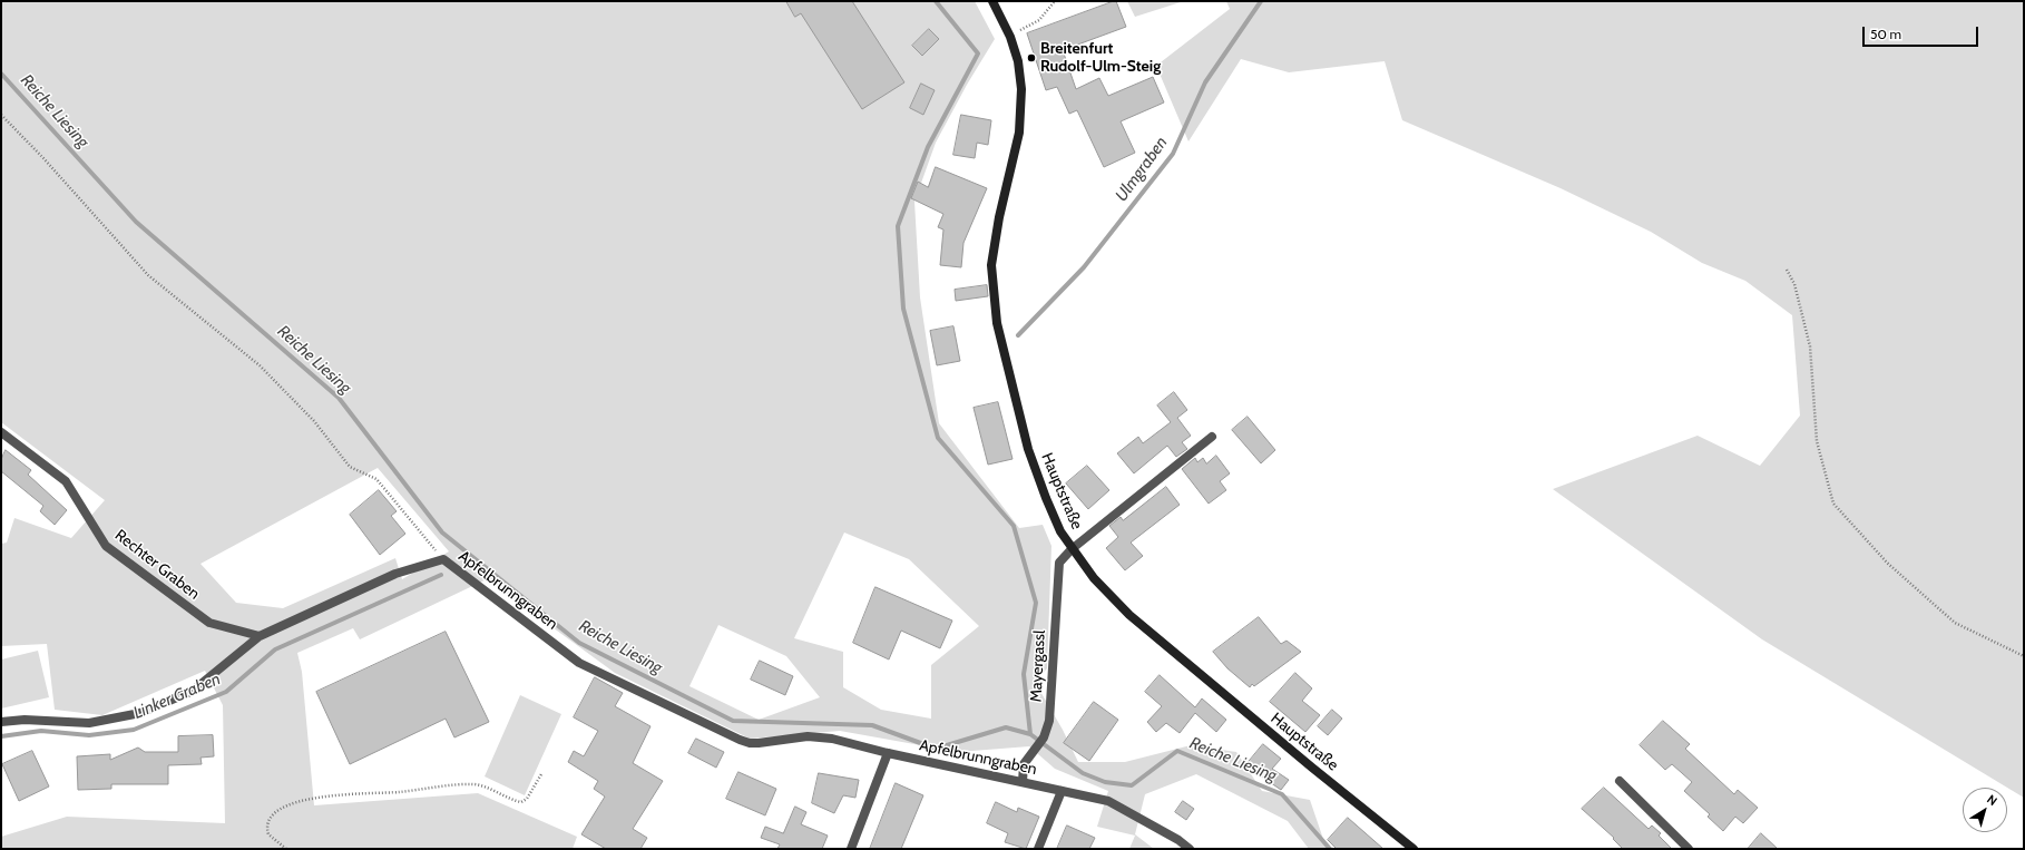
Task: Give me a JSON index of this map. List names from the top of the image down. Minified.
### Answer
{"streets":{"main road":["Hauptstraße"],"street":["Rechter Graben","Apfelbrunngraben","Mayergassl"]},"crossings":[["Hauptstraße","Mayergassl"],["Rechter Graben","Apfelbrunngraben"],["Apfelbrunngraben","Mayergassl"]],"water":["Reiche Liesing","Ulmgraben","Linker Graben"],"places":["Breitenfurt Rudolf-Ulm-Steig"],"scale_bar":"50 m","north":"top right"}
